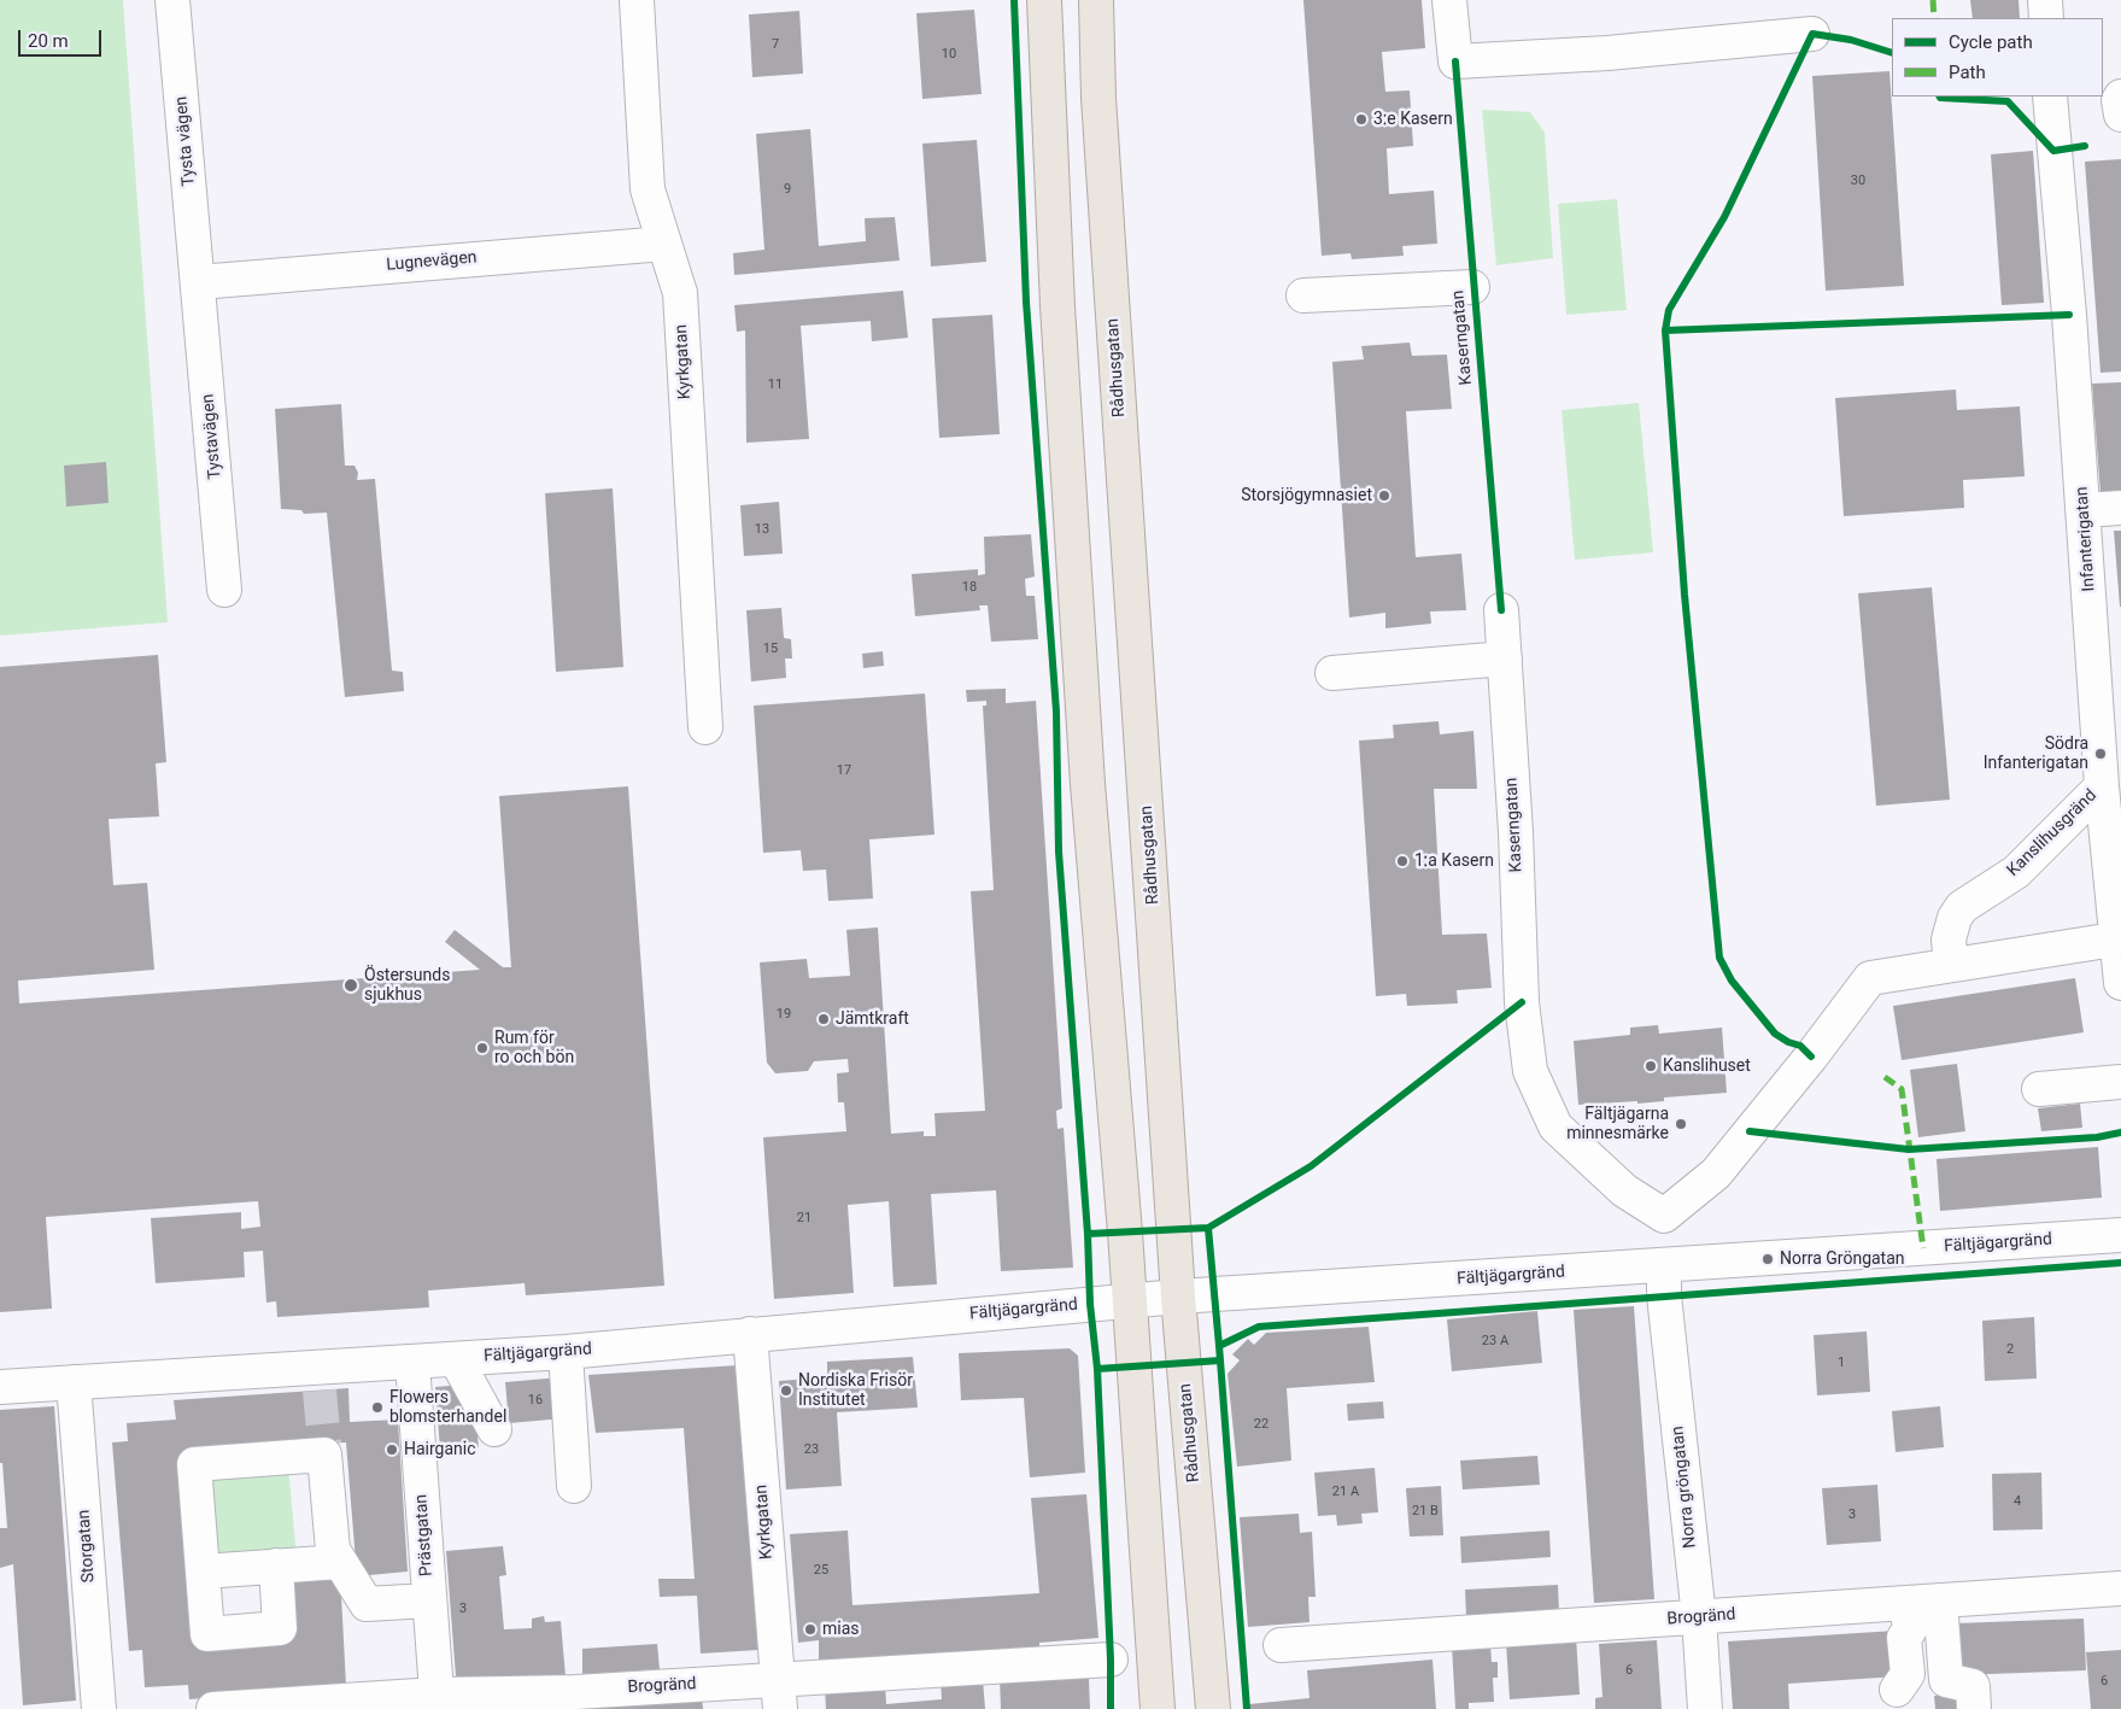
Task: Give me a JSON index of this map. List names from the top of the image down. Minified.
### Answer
{"streets":{"main road":["Rådhusgatan"],"street":["Tysta vägen","Lugnevägen","Kaserngatan","Kyrkgatan","Tystavägen","Infanterigatan","Kanslihusgränd","Fältjägargränd","Norra gröngatan","Prästgatan","Storgatan","Brogränd"]},"crossings":[["Tysta vägen","Lugnevägen"],["Tysta vägen","Tystavägen"],["Lugnevägen","Kyrkgatan"],["Lugnevägen","Tystavägen"],["Kaserngatan","Kanslihusgränd"],["Kyrkgatan","Fältjägargränd"],["Kyrkgatan","Brogränd"],["Rådhusgatan","Fältjägargränd"],["Infanterigatan","Kanslihusgränd"],["Fältjägargränd","Norra gröngatan"],["Fältjägargränd","Prästgatan"],["Fältjägargränd","Storgatan"],["Norra gröngatan","Brogränd"],["Prästgatan","Brogränd"]],"places":["3:e Kasern","Storsjögymnasiet","Södra Infanterigatan","1:a Kasern","Östersunds sjukhus","Jämtkraft","Rum för ro och bön","Kanslihuset","Fältjägarna minnesmärke","Norra Gröngatan","Nordiska Frisör Institutet","Flowers blomsterhandel","Hairganic","mias"],"house_numbers":["7","10","30","9","11","13","18","15","17","19","21","23 A","2","1","16","22","23","21 A","4","21 B","3","25","3","6","6"],"legend":["Cycle path","Path"],"scale_bar":"20 m"}
